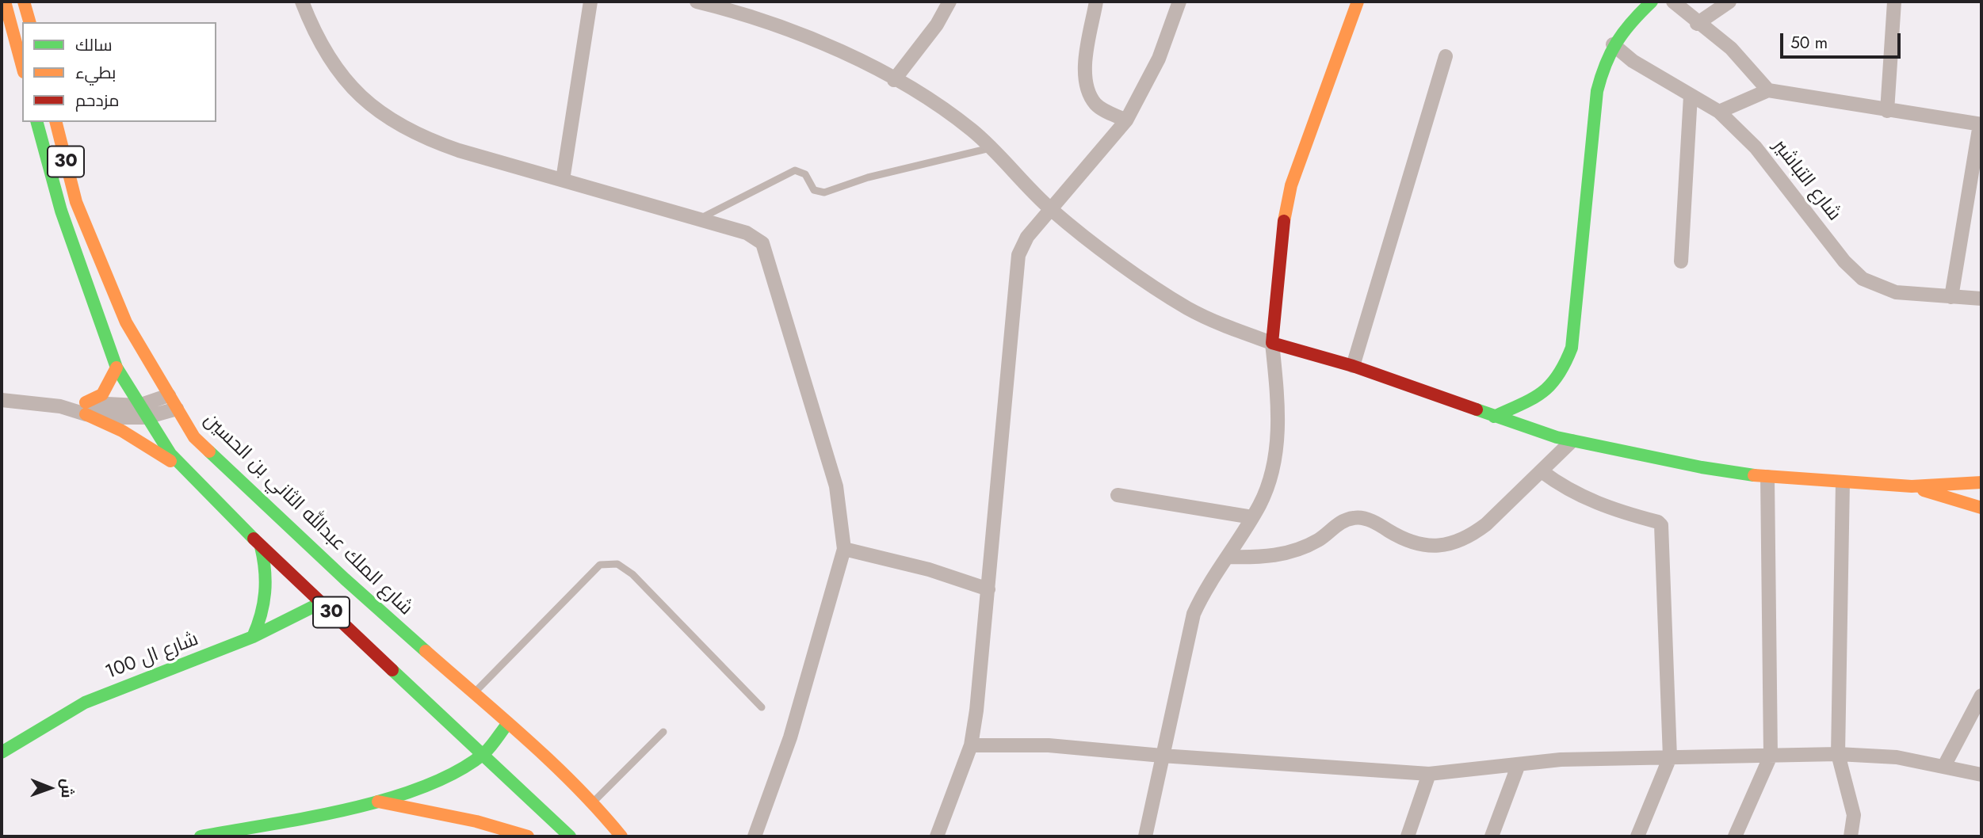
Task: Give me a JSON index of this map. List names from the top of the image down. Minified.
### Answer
{"streets":{"main road":["30","شارع الملك عبدالله الثاني بن الحسين","شارع ال 100"],"street":["شارع التباشير"]},"crossings":[["30","شارع ال 100"],["شارع الملك عبدالله الثاني بن الحسين","شارع ال 100"]],"legend":["سالك","بطيء","مزدحم"],"scale_bar":"50 m","north":"right"}
